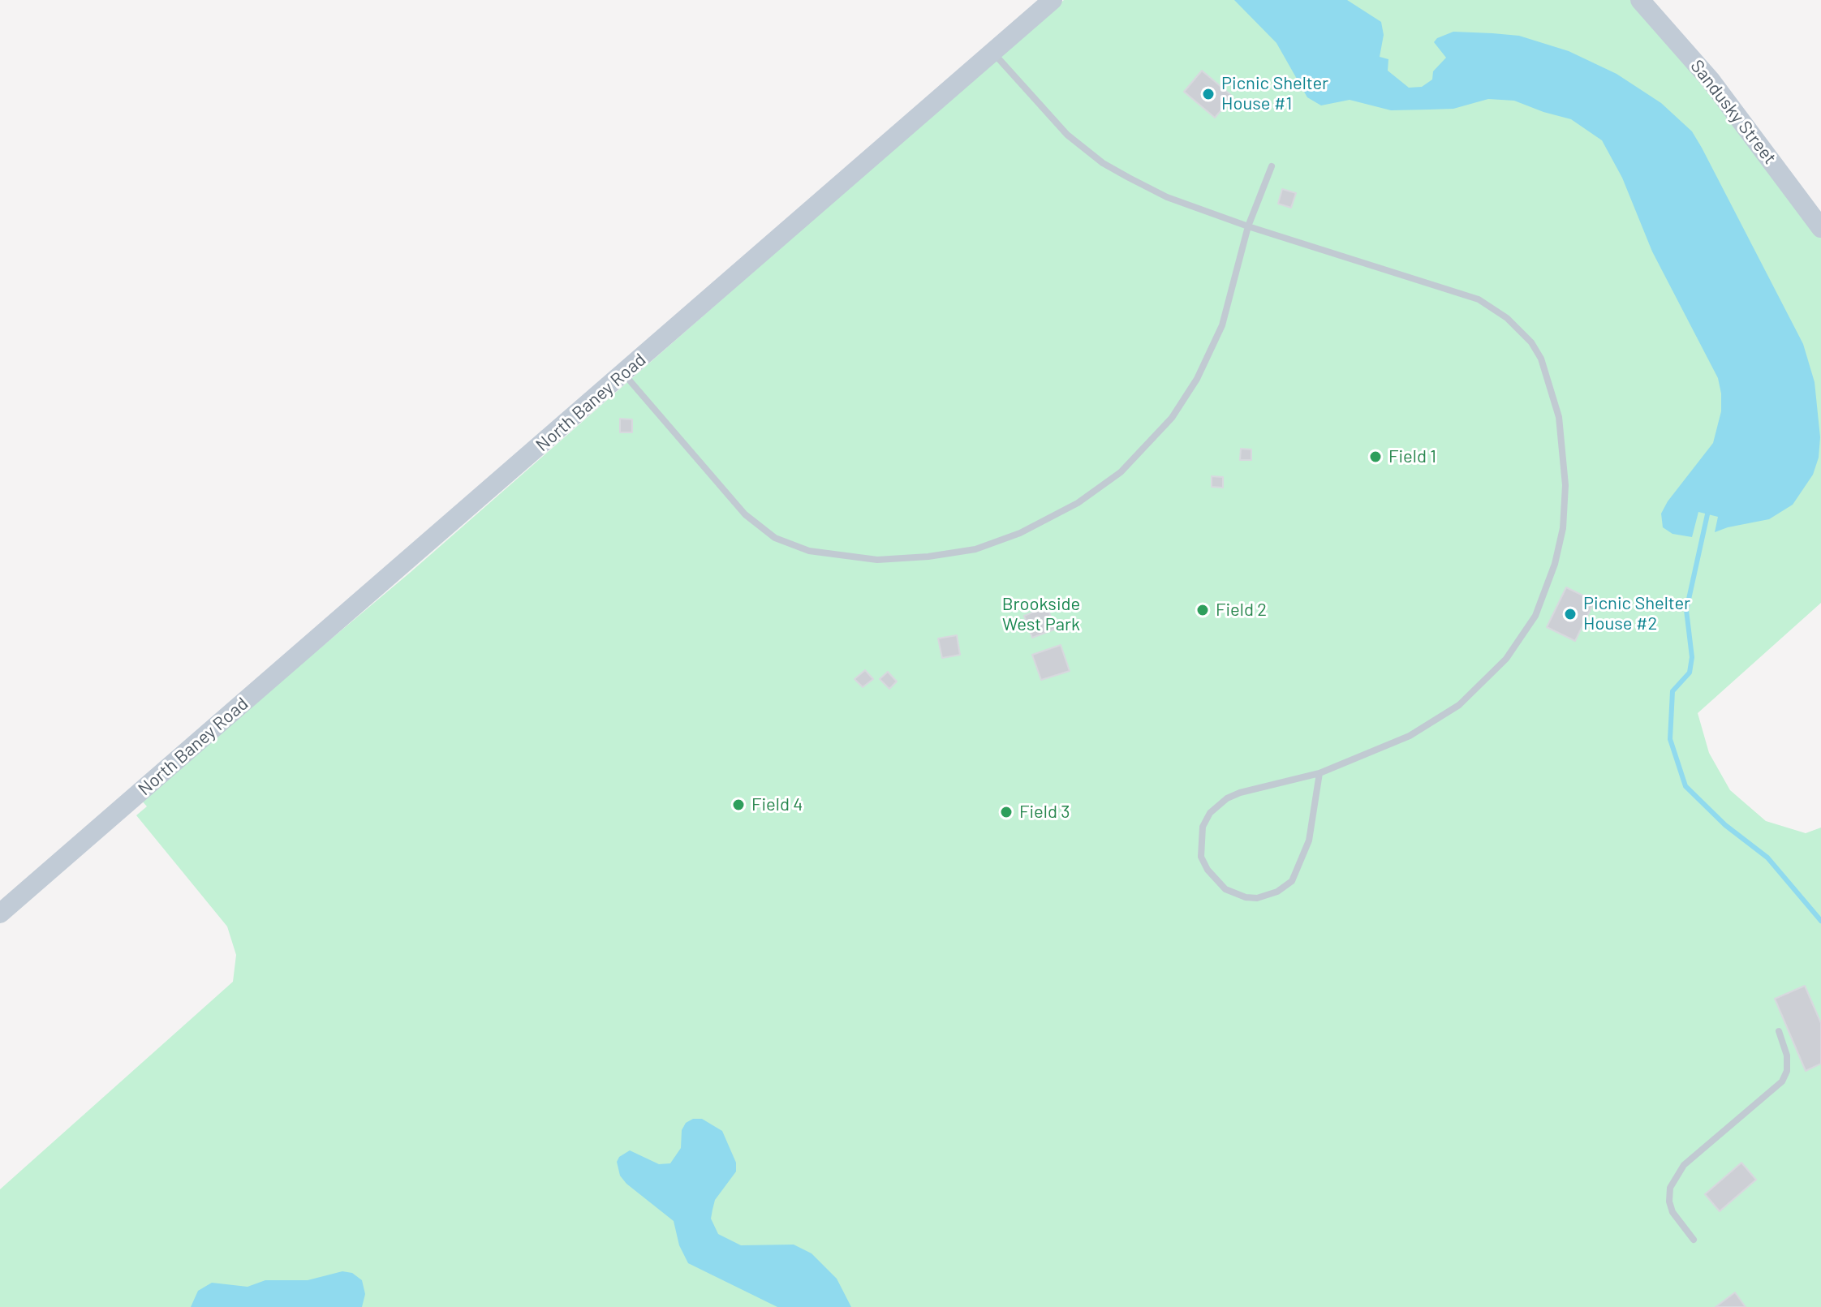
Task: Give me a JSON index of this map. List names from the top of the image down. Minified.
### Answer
{"streets":{"street":["Sandusky Street","North Baney Road"]},"parks":["Brookside West Park"],"places":["Picnic Shelter House #1","Field 1","Field 2","Picnic Shelter House #2","Field 4","Field 3"]}
